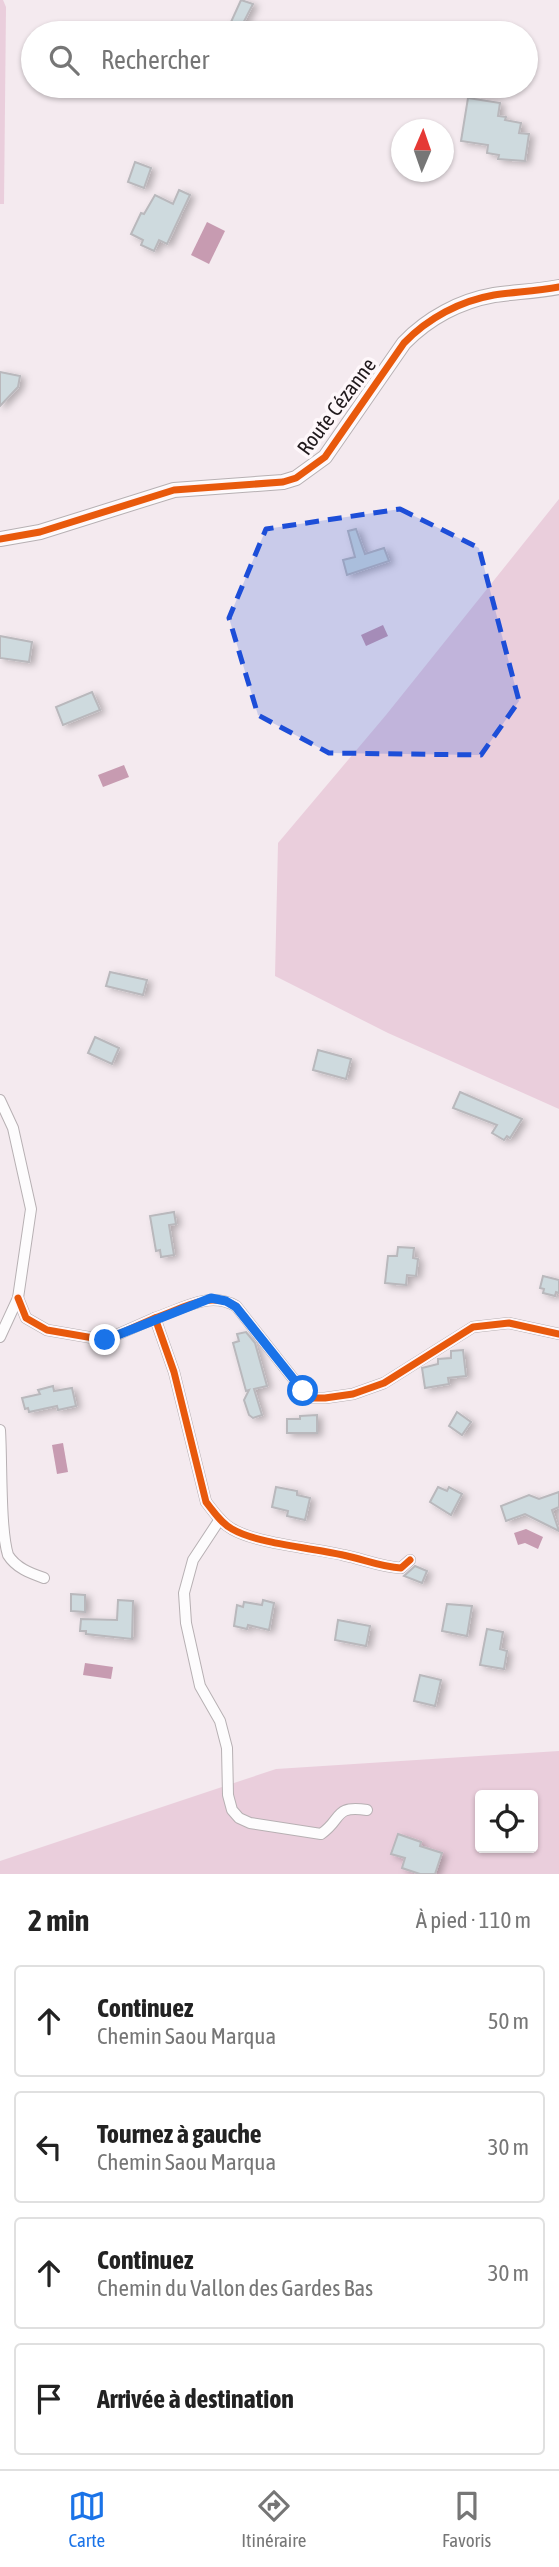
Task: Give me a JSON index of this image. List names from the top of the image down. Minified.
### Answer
{"streets":{"street":["Route Cézanne"]},"north":"top","page":{"search":"Rechercher","heading":["2 min","À pied · 110 m"],"list":[["Continuez","Chemin Saou Marqua","50 m"],["Tournez à gauche","Chemin Saou Marqua","30 m"],["Continuez","Chemin du Vallon des Gardes Bas","30 m"],"Arrivée à destination"],"nav":["Carte","Itinéraire","Favoris"]}}
